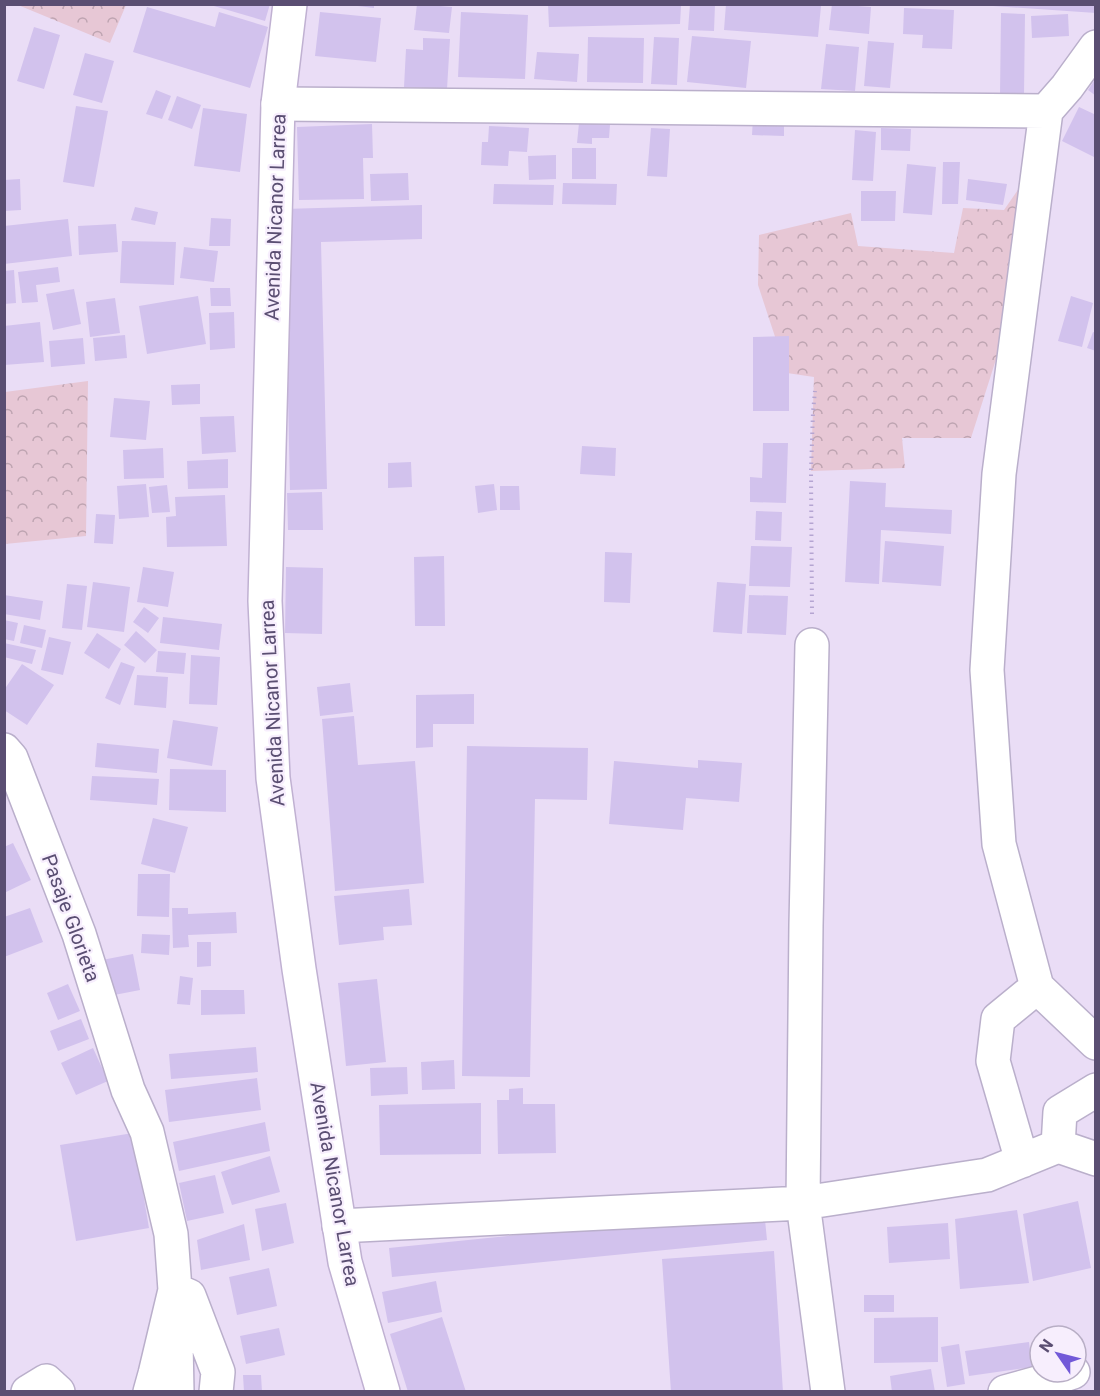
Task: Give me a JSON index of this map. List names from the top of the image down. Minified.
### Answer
{"streets":{"street":["Avenida Nicanor Larrea","Pasaje Glorieta"]},"north":"top left"}
